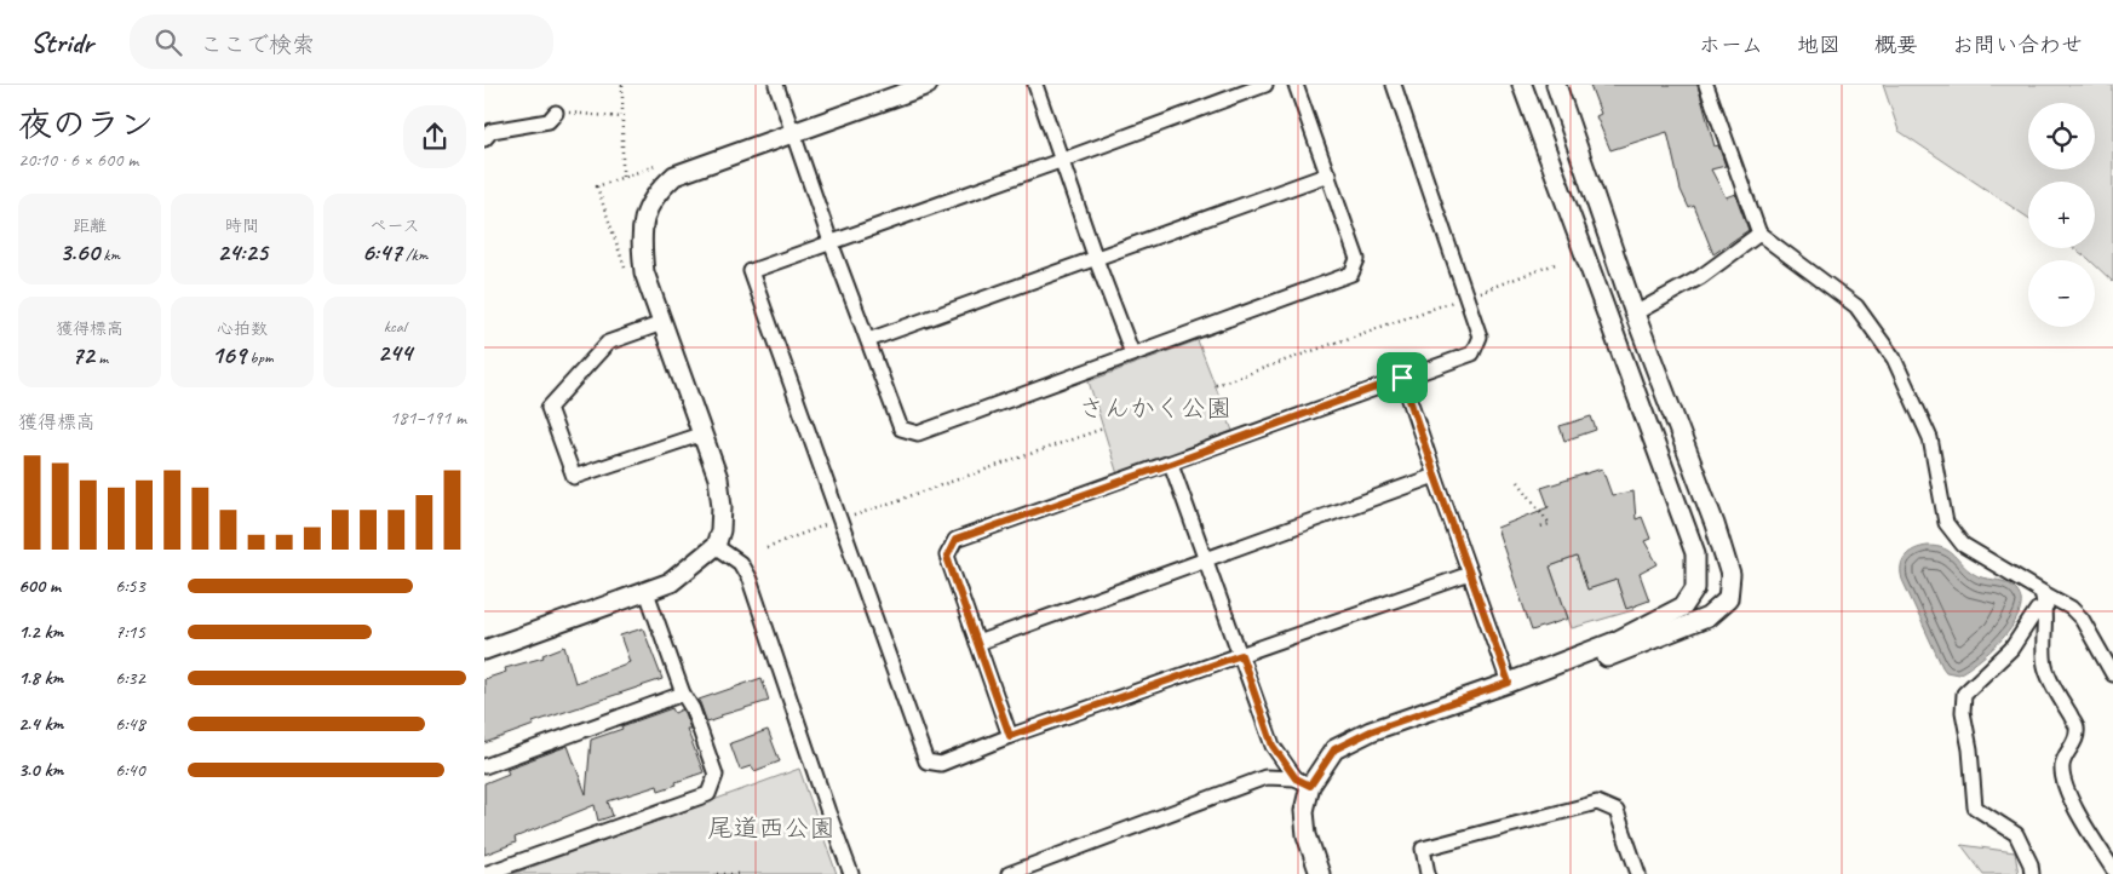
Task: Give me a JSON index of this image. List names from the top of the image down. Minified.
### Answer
{"parks":["さんかく公園","尾道西公園"],"page":{"header":"Stridr","search":"ここで検索","nav":["ホーム","地図","概要","お問い合わせ"],"heading":["夜のラン","20:10 · 6 × 600 m"],"map_buttons":["+","−"],"stats":[["距離","3.60 km"],["時間","24:25"],["ペース","6:47 /km"],["獲得標高","72 m"],["心拍数","169 bpm"],["kcal","244"]],"chart":["獲得標高","181–191 m"],"list":[{"name":"600 m","note":"6:53"},{"name":"1.2 km","note":"7:15"},{"name":"1.8 km","note":"6:32"},{"name":"2.4 km","note":"6:48"},{"name":"3.0 km","note":"6:40"}]}}
